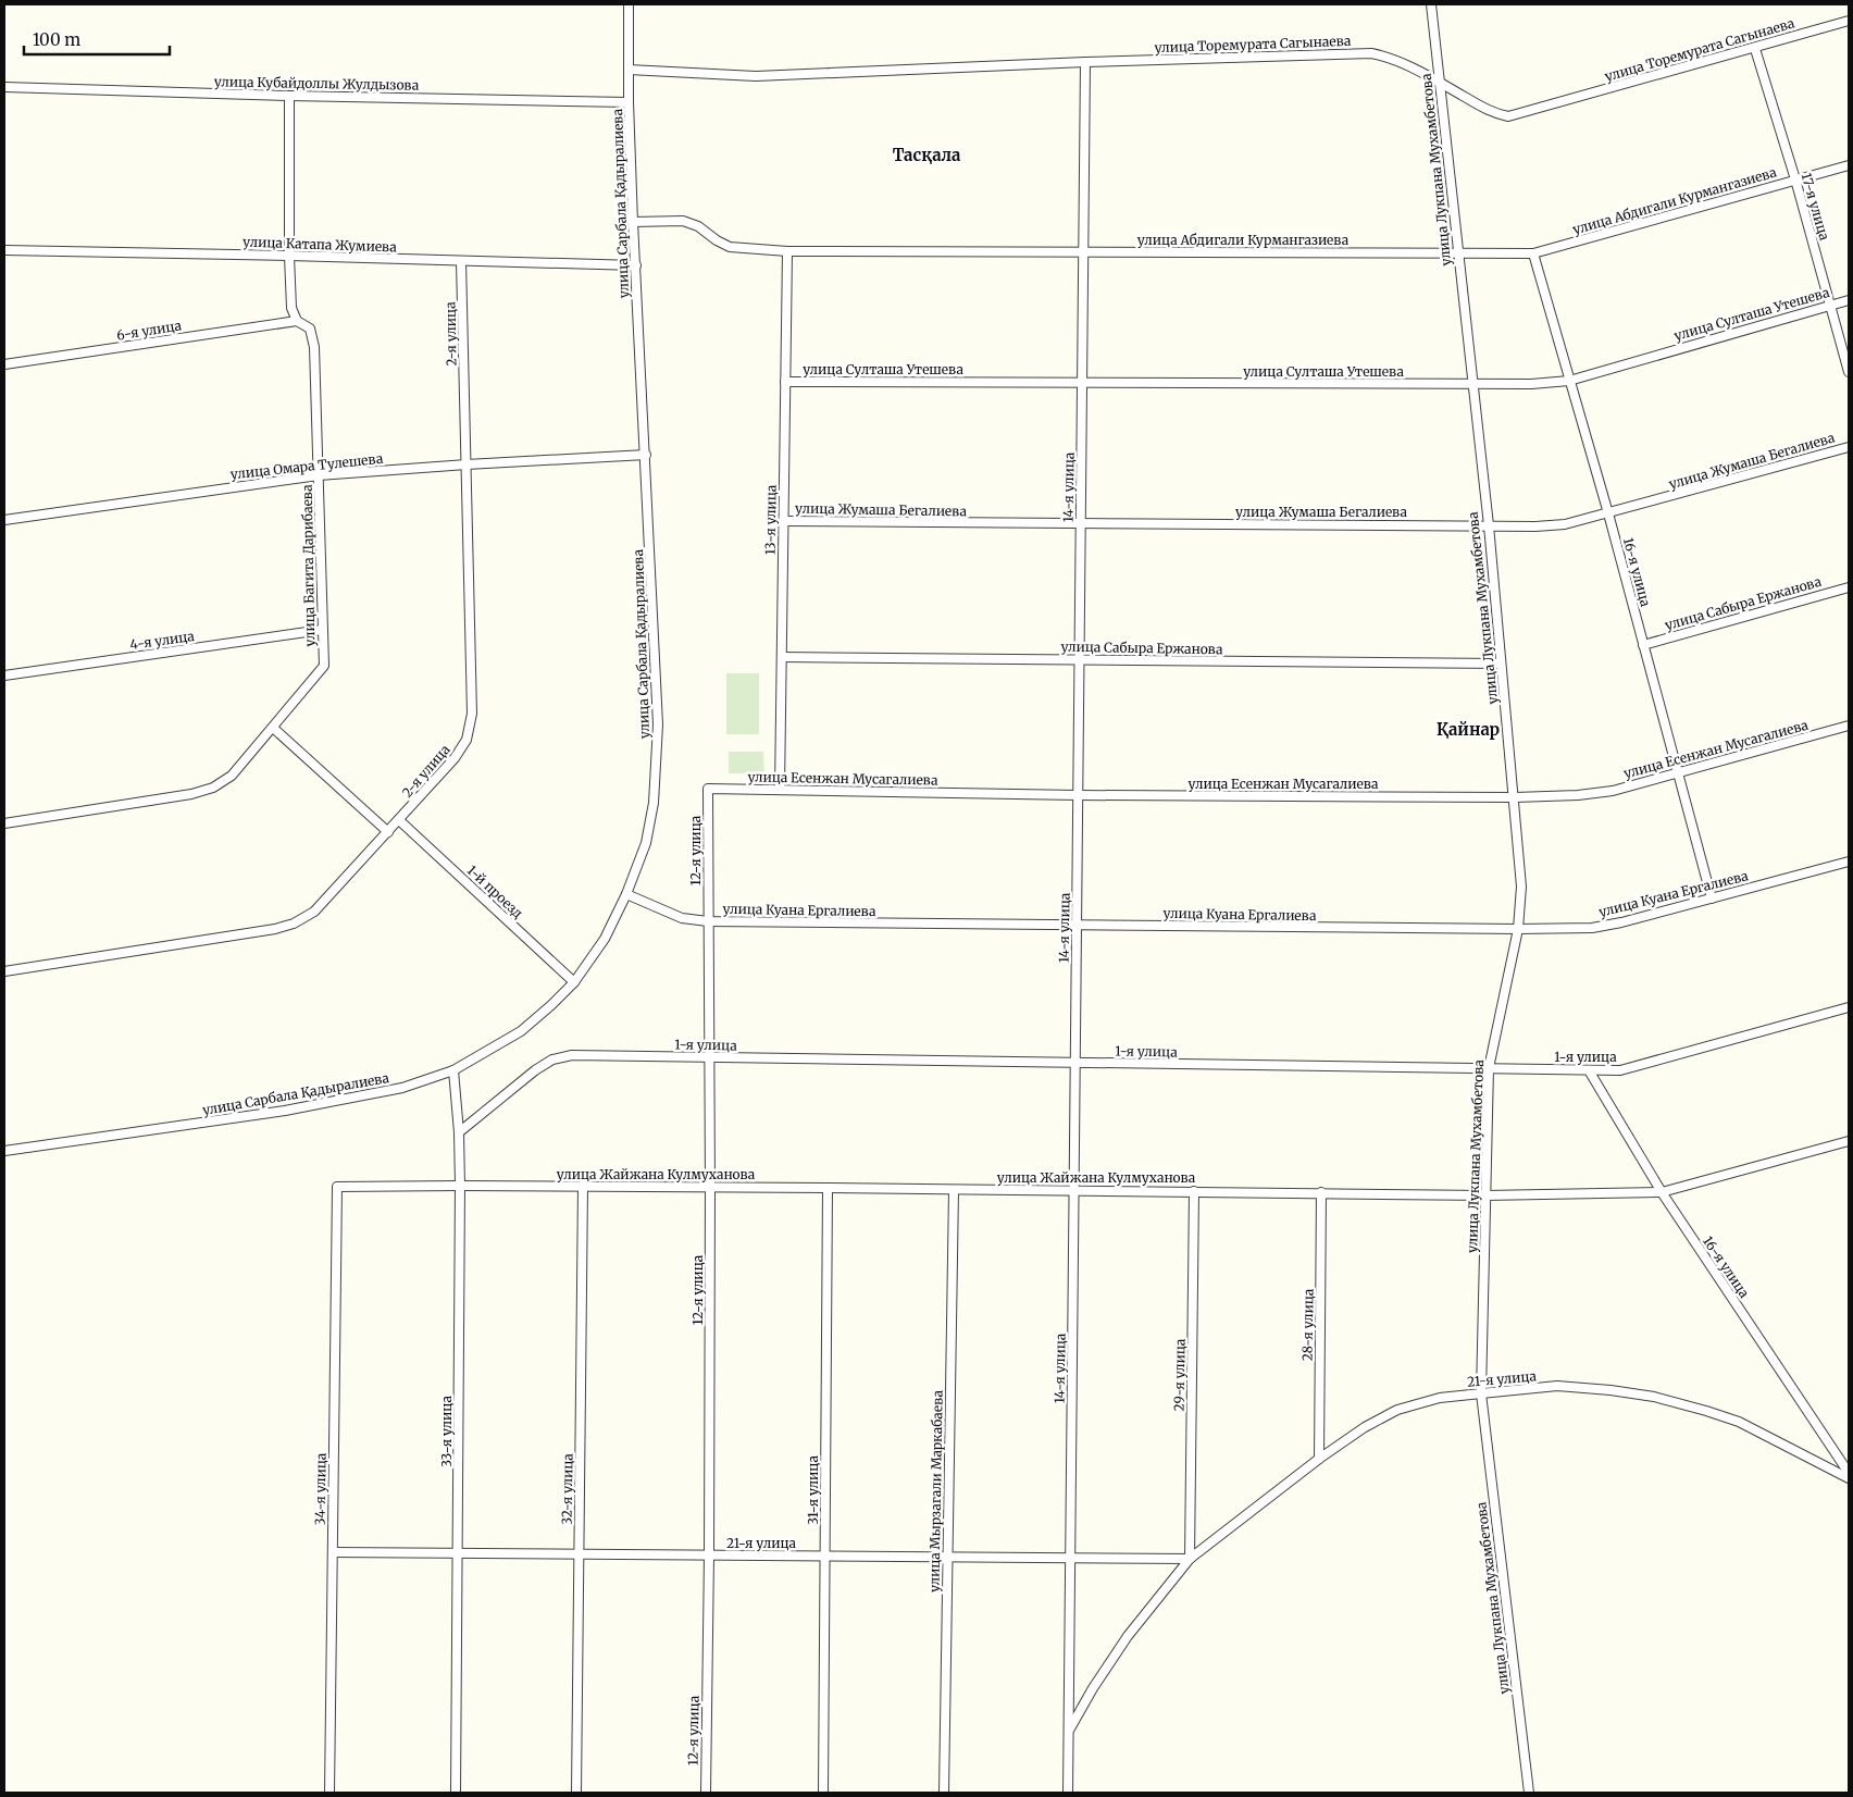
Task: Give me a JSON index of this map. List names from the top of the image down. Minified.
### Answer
{"streets":{"street":["улица Торемурата Сагынаева","улица Кубайдоллы Жулдызова","улица Лукпана Мухамбетова","улица Абдигали Курмангазиева","улица Сарбала Қадыралиева","17-я улица","улица Катапа Жумиева","улица Султаша Утешева","6-я улица","2-я улица","улица Жумаша Бегалиева","улица Омара Тулешева","14-я улица","13-я улица","улица Багита Дарибаева","16-я улица","улица Сабыра Ержанова","4-я улица","улица Есенжан Мусагалиева","12-я улица","1-й проезд","улица Куана Ергалиева","1-я улица","улица Жайжана Кулмуханова","28-я улица","29-я улица","21-я улица","33-я улица","34-я улица","32-я улица","31-я улица","улица Мырзагали Маркабаева"]},"crossings":[["улица Торемурата Сагынаева","улица Лукпана Мухамбетова"],["улица Торемурата Сагынаева","улица Сарбала Қадыралиева"],["улица Торемурата Сагынаева","17-я улица"],["улица Торемурата Сагынаева","14-я улица"],["улица Кубайдоллы Жулдызова","улица Сарбала Қадыралиева"],["улица Кубайдоллы Жулдызова","улица Багита Дарибаева"],["улица Лукпана Мухамбетова","улица Абдигали Курмангазиева"],["улица Лукпана Мухамбетова","улица Султаша Утешева"],["улица Лукпана Мухамбетова","улица Жумаша Бегалиева"],["улица Лукпана Мухамбетова","улица Сабыра Ержанова"],["улица Лукпана Мухамбетова","улица Есенжан Мусагалиева"],["улица Лукпана Мухамбетова","улица Куана Ергалиева"],["улица Лукпана Мухамбетова","1-я улица"],["улица Лукпана Мухамбетова","улица Жайжана Кулмуханова"],["улица Лукпана Мухамбетова","21-я улица"],["улица Абдигали Курмангазиева","улица Сарбала Қадыралиева"],["улица Абдигали Курмангазиева","17-я улица"],["улица Абдигали Курмангазиева","14-я улица"],["улица Абдигали Курмангазиева","13-я улица"],["улица Абдигали Курмангазиева","16-я улица"],["улица Сарбала Қадыралиева","улица Катапа Жумиева"],["улица Сарбала Қадыралиева","улица Омара Тулешева"],["улица Сарбала Қадыралиева","1-й проезд"],["улица Сарбала Қадыралиева","улица Куана Ергалиева"],["улица Сарбала Қадыралиева","33-я улица"],["17-я улица","улица Султаша Утешева"],["улица Катапа Жумиева","2-я улица"],["улица Катапа Жумиева","улица Багита Дарибаева"],["улица Султаша Утешева","14-я улица"],["улица Султаша Утешева","13-я улица"],["улица Султаша Утешева","16-я улица"],["6-я улица","улица Багита Дарибаева"],["2-я улица","улица Омара Тулешева"],["2-я улица","1-й проезд"],["улица Жумаша Бегалиева","14-я улица"],["улица Жумаша Бегалиева","13-я улица"],["улица Жумаша Бегалиева","16-я улица"],["улица Омара Тулешева","улица Багита Дарибаева"],["14-я улица","улица Сабыра Ержанова"],["14-я улица","улица Есенжан Мусагалиева"],["14-я улица","улица Куана Ергалиева"],["14-я улица","1-я улица"],["14-я улица","улица Жайжана Кулмуханова"],["14-я улица","21-я улица"],["13-я улица","улица Сабыра Ержанова"],["13-я улица","улица Есенжан Мусагалиева"],["улица Багита Дарибаева","4-я улица"],["16-я улица","улица Сабыра Ержанова"],["16-я улица","улица Есенжан Мусагалиева"],["16-я улица","улица Куана Ергалиева"],["16-я улица","1-я улица"],["16-я улица","улица Жайжана Кулмуханова"],["улица Есенжан Мусагалиева","12-я улица"],["12-я улица","улица Куана Ергалиева"],["12-я улица","1-я улица"],["12-я улица","улица Жайжана Кулмуханова"],["12-я улица","21-я улица"],["1-я улица","33-я улица"],["улица Жайжана Кулмуханова","28-я улица"],["улица Жайжана Кулмуханова","29-я улица"],["улица Жайжана Кулмуханова","33-я улица"],["улица Жайжана Кулмуханова","34-я улица"],["улица Жайжана Кулмуханова","32-я улица"],["улица Жайжана Кулмуханова","31-я улица"],["улица Жайжана Кулмуханова","улица Мырзагали Маркабаева"],["28-я улица","21-я улица"],["29-я улица","21-я улица"],["21-я улица","33-я улица"],["21-я улица","34-я улица"],["21-я улица","32-я улица"],["21-я улица","31-я улица"],["21-я улица","улица Мырзагали Маркабаева"]],"districts":["Тасқала","Қайнар"],"scale_bar":"100 m"}
